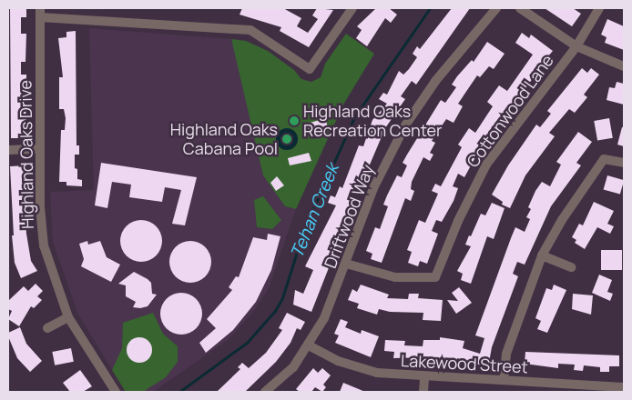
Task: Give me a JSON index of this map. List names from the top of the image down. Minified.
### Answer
{"streets":{"street":["Cottonwood Lane","Highland Oaks Drive","Driftwood Way","Lakewood Street"]},"crossings":[["Cottonwood Lane","Driftwood Way"],["Driftwood Way","Lakewood Street"]],"water":["Tehan Creek"],"places":["Highland Oaks Recreation Center","Highland Oaks Cabana Pool"]}
